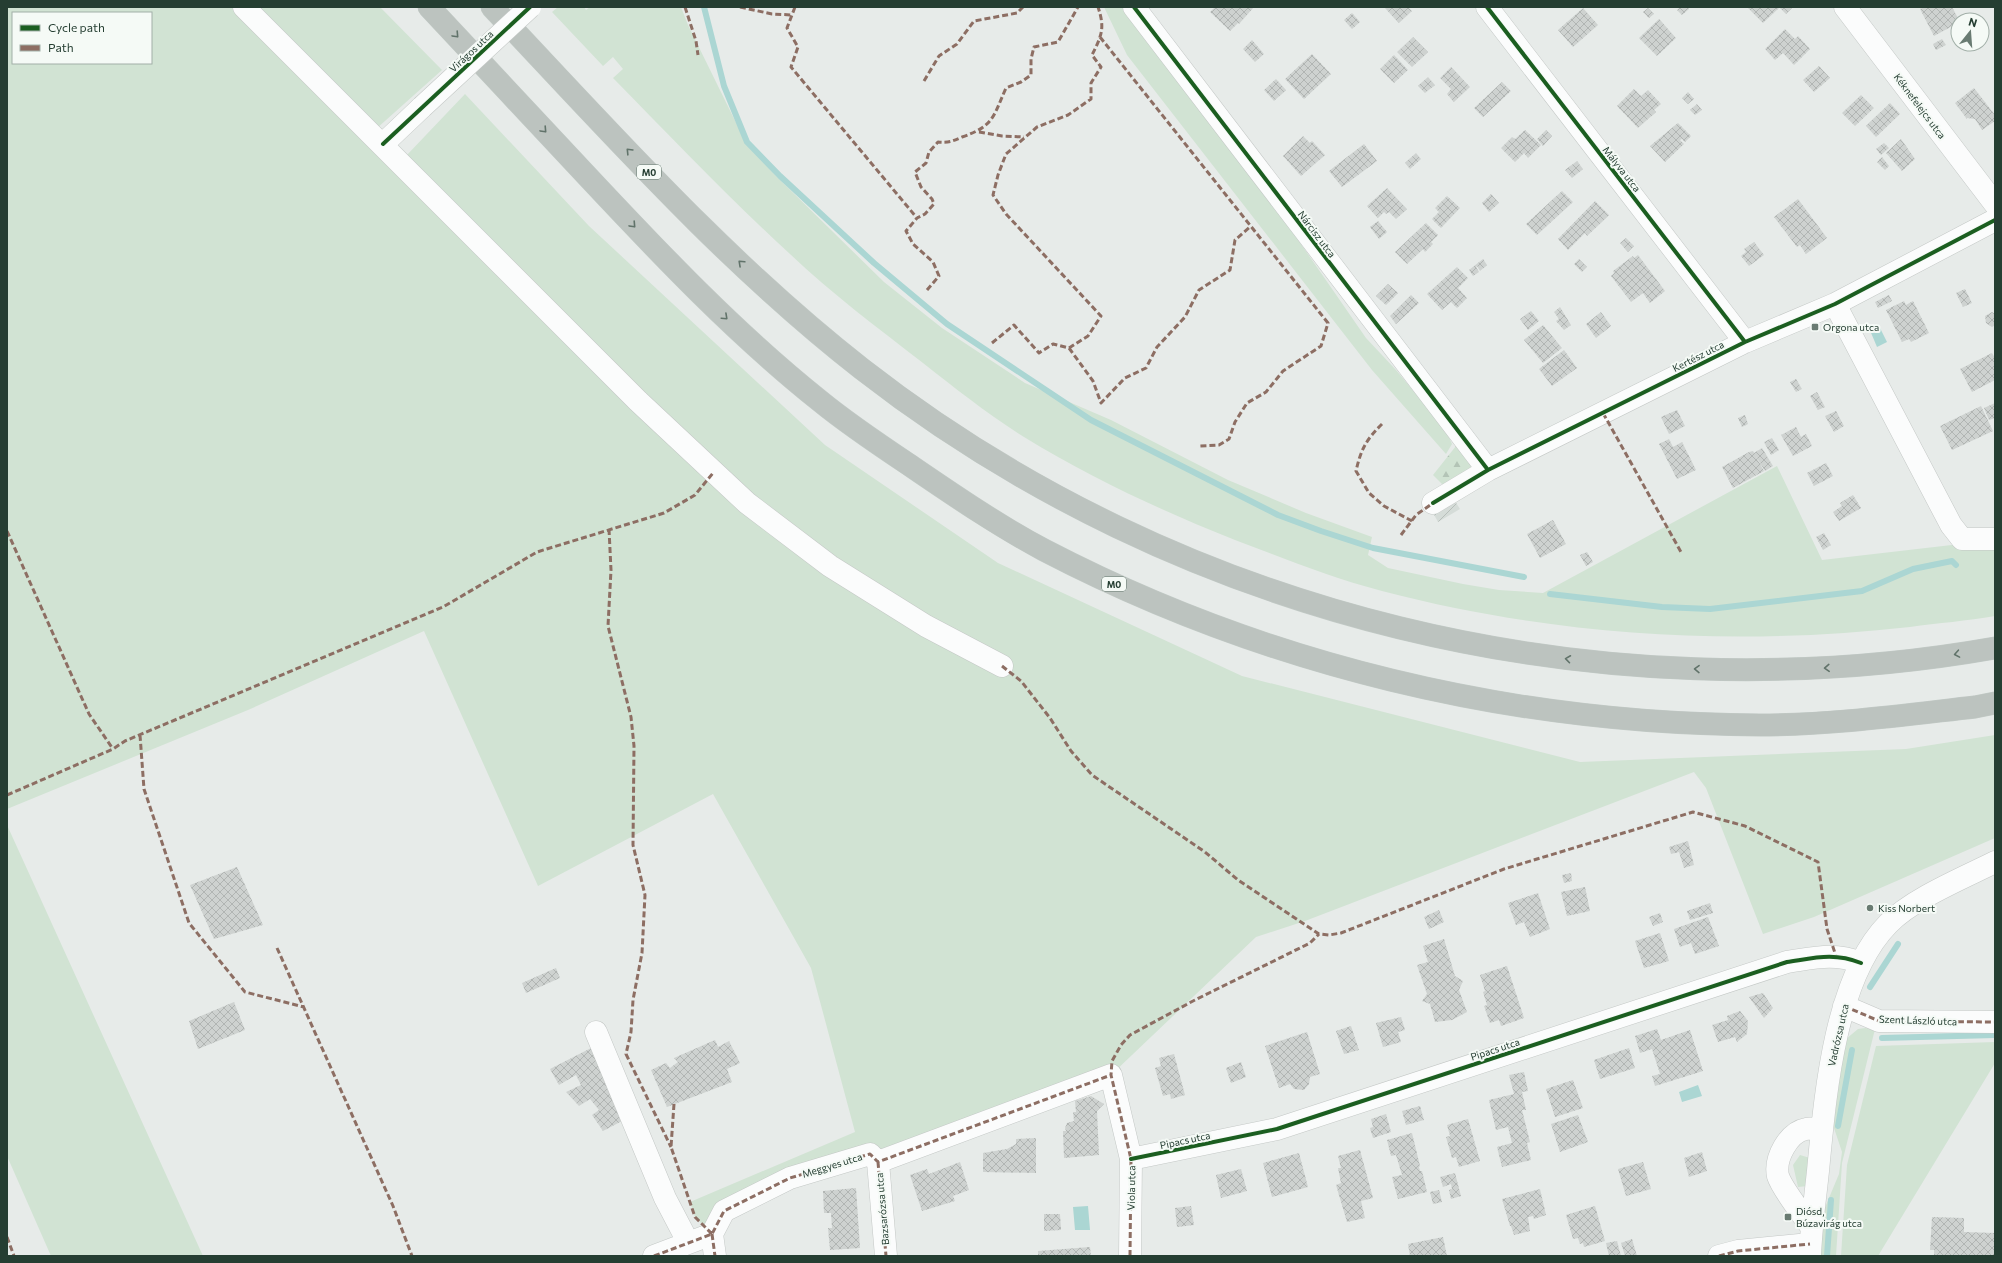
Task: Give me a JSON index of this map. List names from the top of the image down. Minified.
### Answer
{"streets":{"highway":["M0"],"street":["Virágos utca","Kéknefelejcs utca","Mályva utca","Nárcisz utca","Kertész utca","Szent László utca","Vadrózsa utca","Pipacs utca","Meggyes utca","Viola utca","Bazsarózsa utca"]},"crossings":[["Mályva utca","Kertész utca"],["Nárcisz utca","Kertész utca"],["Szent László utca","Vadrózsa utca"],["Vadrózsa utca","Pipacs utca"],["Pipacs utca","Viola utca"],["Meggyes utca","Viola utca"],["Meggyes utca","Bazsarózsa utca"]],"places":{"transit":["Orgona utca","Diósd, Búzavirág utca"],"other":["Kiss Norbert"]},"legend":["Cycle path","Path"],"north":"top"}
